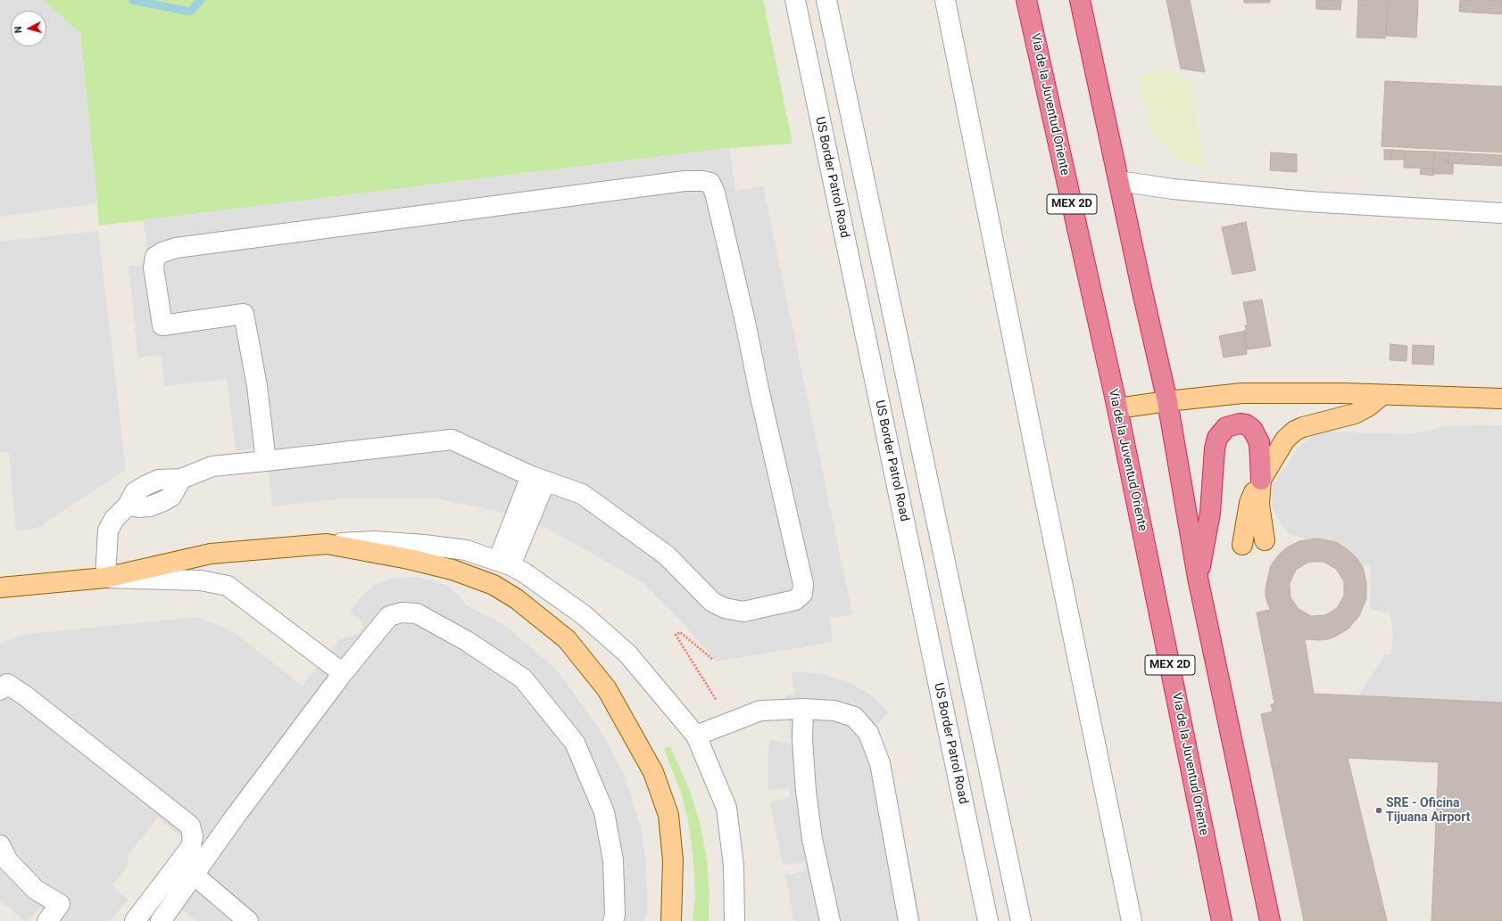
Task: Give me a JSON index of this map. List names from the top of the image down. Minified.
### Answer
{"streets":{"highway":["Via de la Juventud Oriente","MEX 2D"],"street":["US Border Patrol Road"]},"places":["SRE - Oficina Tijuana Airport"],"north":"left"}
